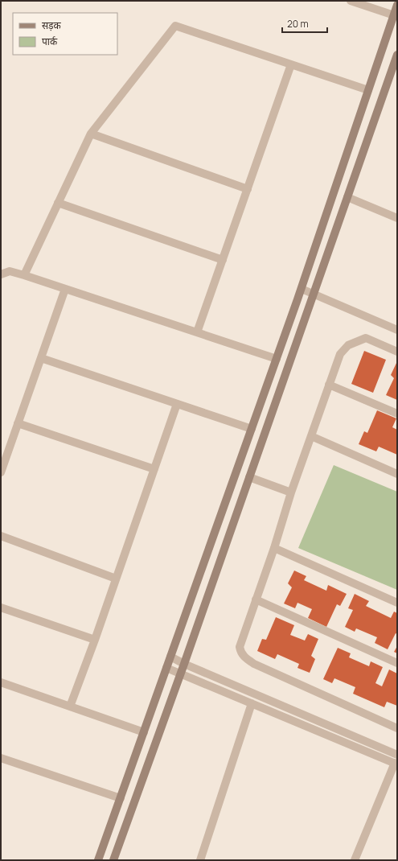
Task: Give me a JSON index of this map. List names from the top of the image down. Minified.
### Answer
{"legend":["सड़क","पार्क"],"scale_bar":"20 m"}
